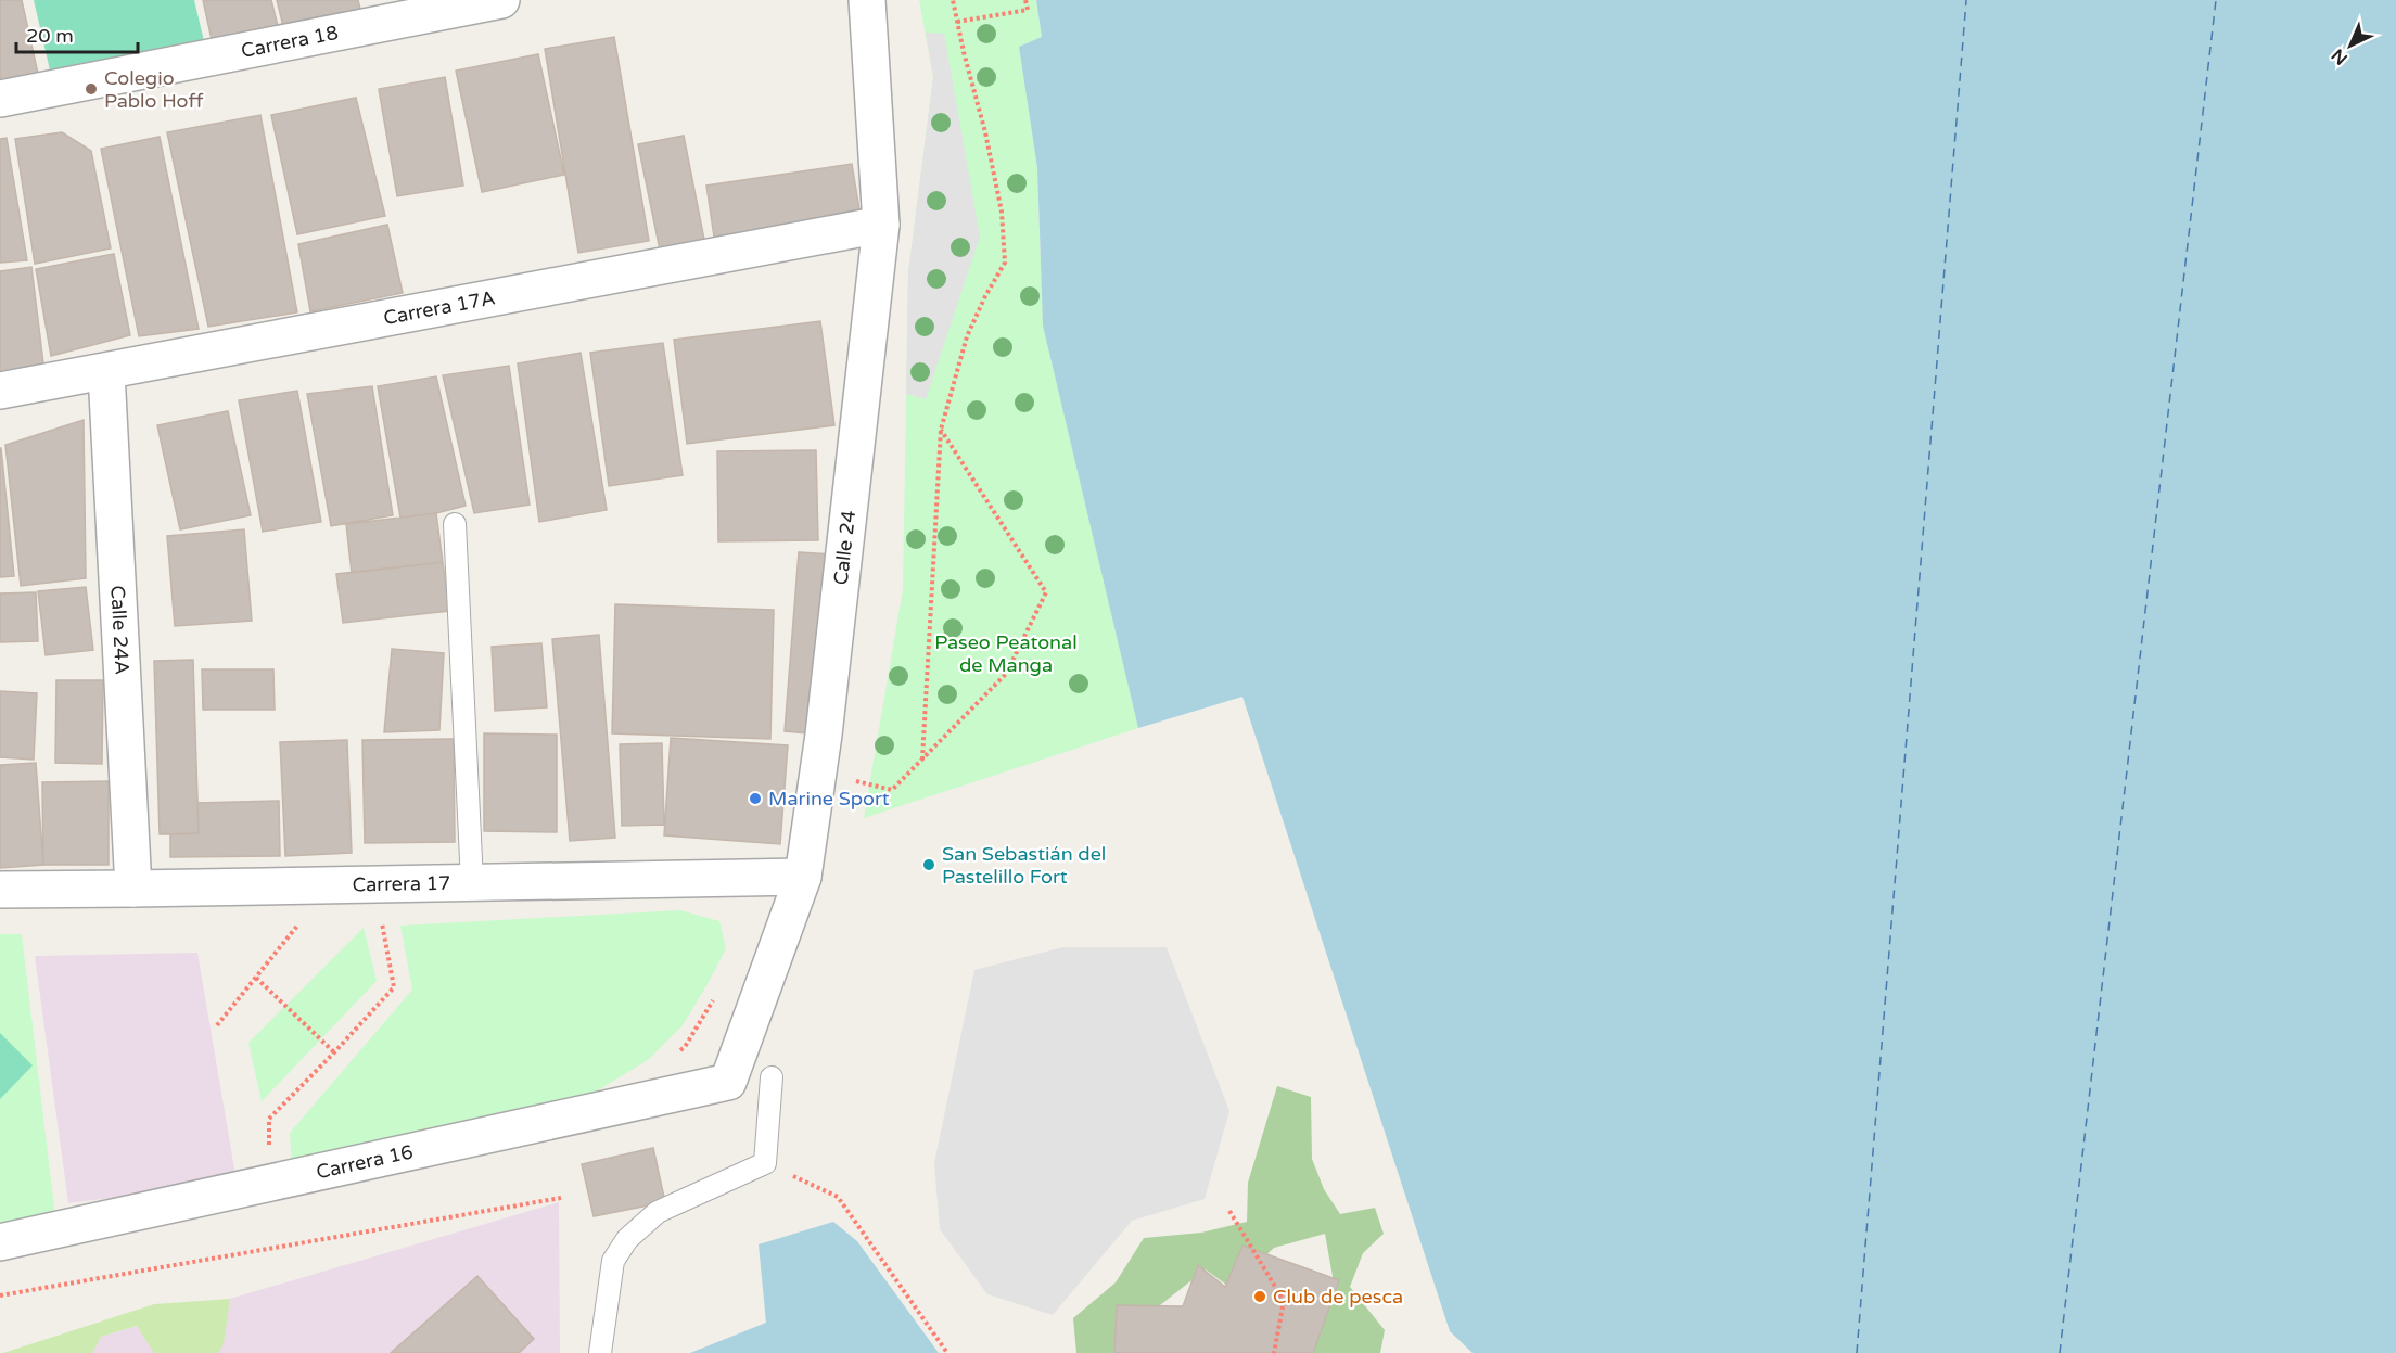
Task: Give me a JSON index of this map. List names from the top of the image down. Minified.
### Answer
{"streets":{"street":["Carrera 18","Carrera 17A","Calle 24","Calle 24A","Carrera 17","Carrera 16"]},"crossings":[["Carrera 17A","Calle 24"],["Carrera 17A","Calle 24A"],["Calle 24","Carrera 17"],["Calle 24","Carrera 16"],["Calle 24A","Carrera 17"]],"parks":["Paseo Peatonal de Manga"],"places":["Colegio Pablo Hoff","Marine Sport","San Sebastián del Pastelillo Fort","Club de pesca"],"scale_bar":"20 m","north":"bottom left"}
